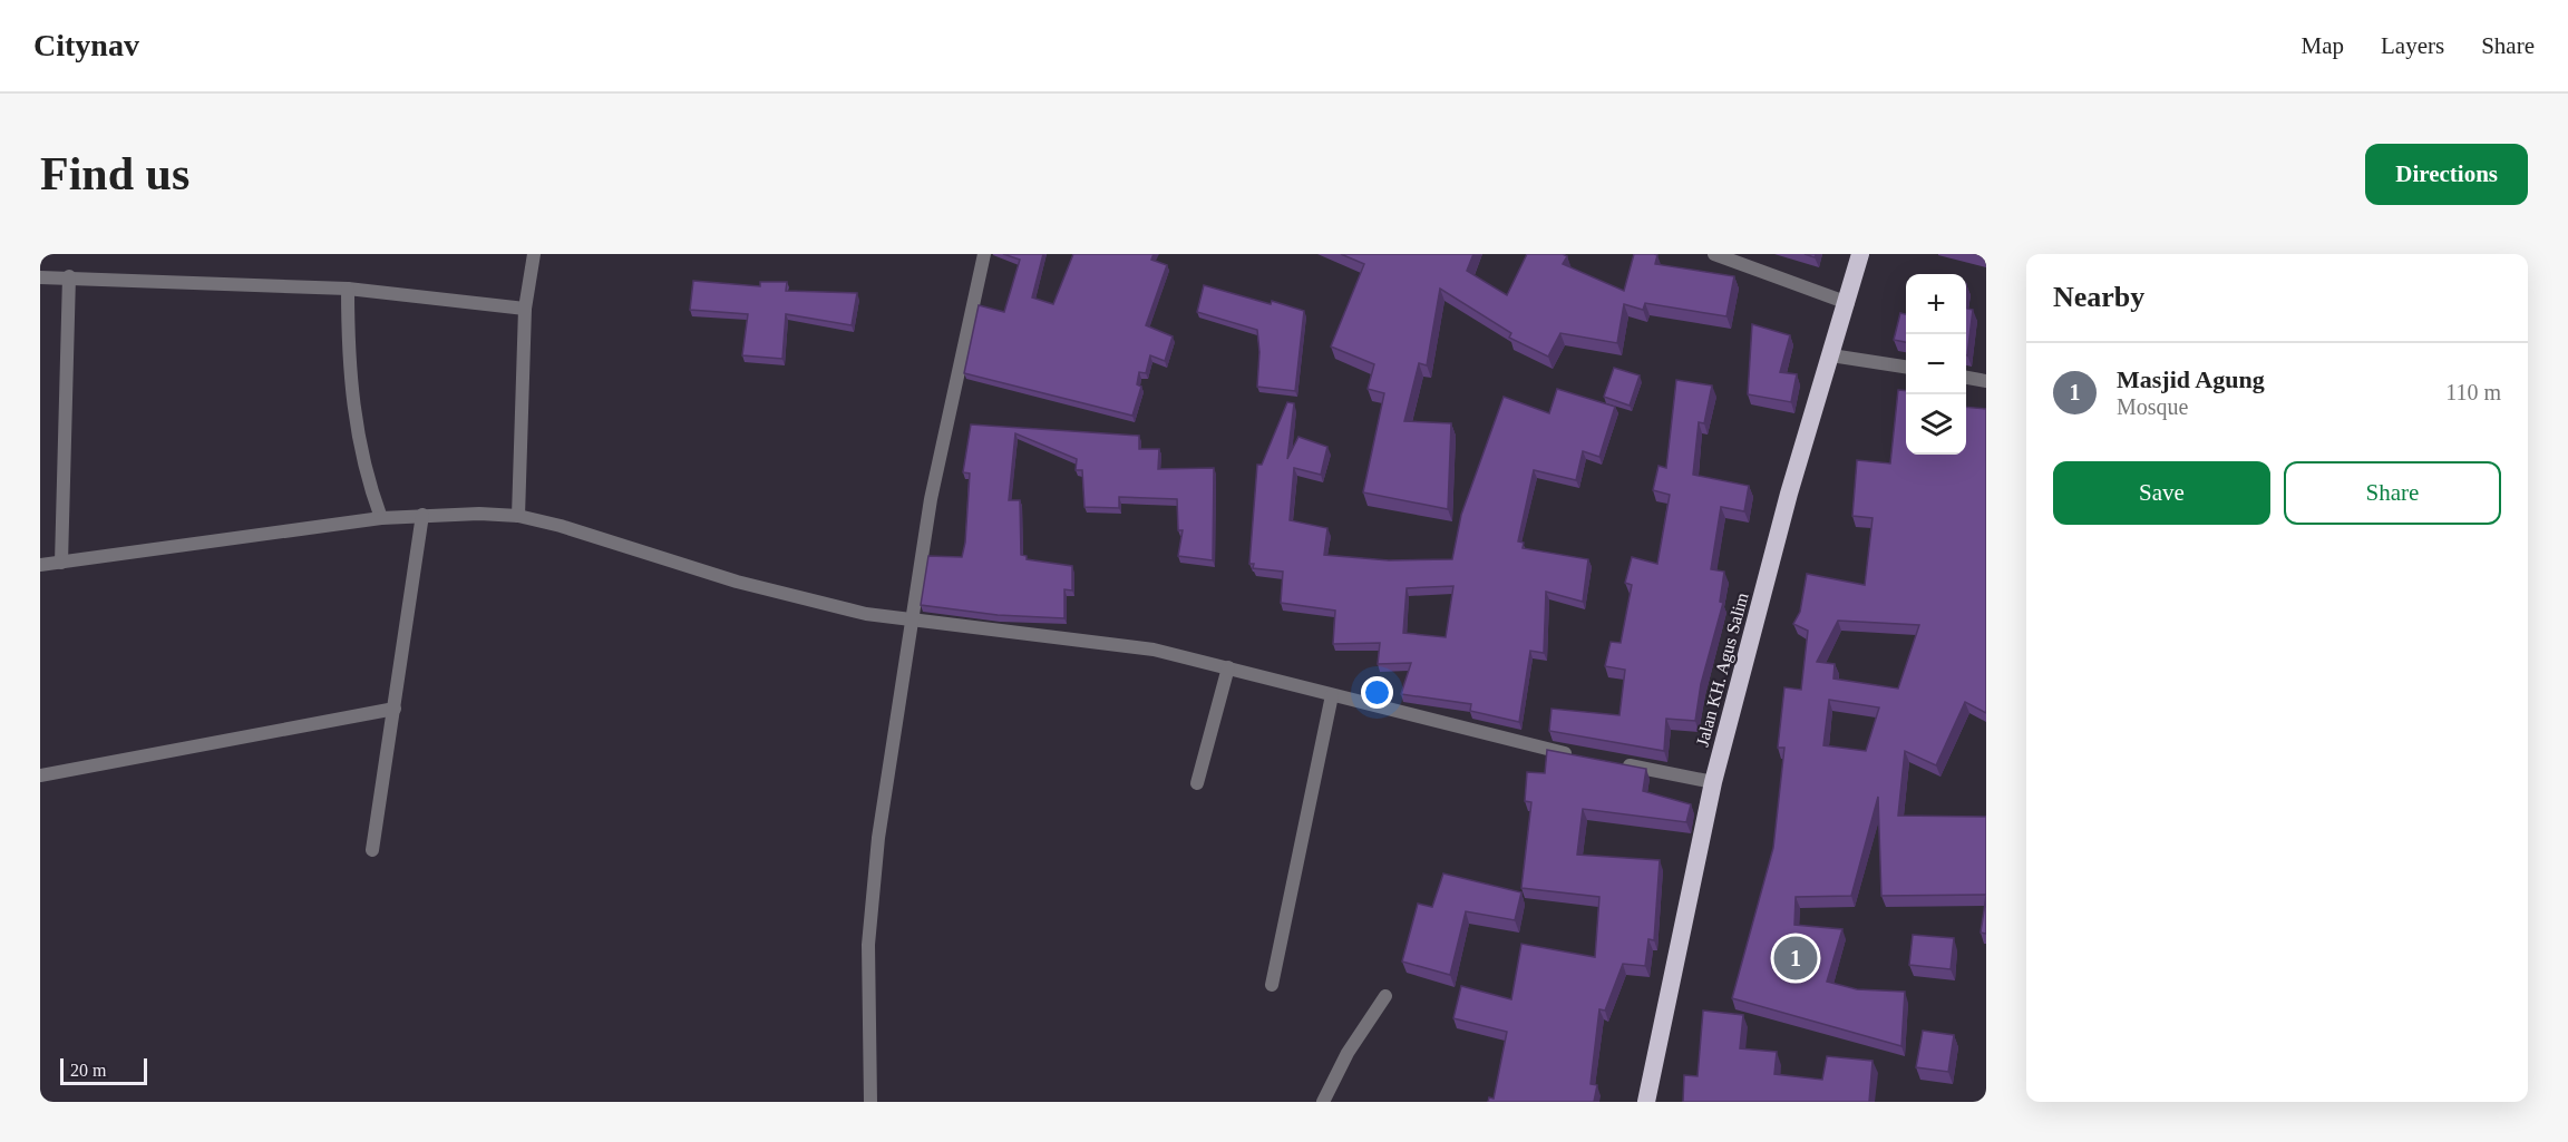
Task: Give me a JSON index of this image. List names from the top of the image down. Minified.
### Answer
{"streets":{"highway":["Jalan KH. Agus Salim"]},"scale_bar":"20 m","page":{"header":"Citynav","nav":["Map","Layers","Share"],"buttons":["Directions",["Save","Share"]],"title":"Find us","heading":"Nearby","map_buttons":["+","−"],"list":[{"mark":"1","name":"Masjid Agung","note":"Mosque","value":"110 m"}],"pins":"1","scale":"20 m"}}
